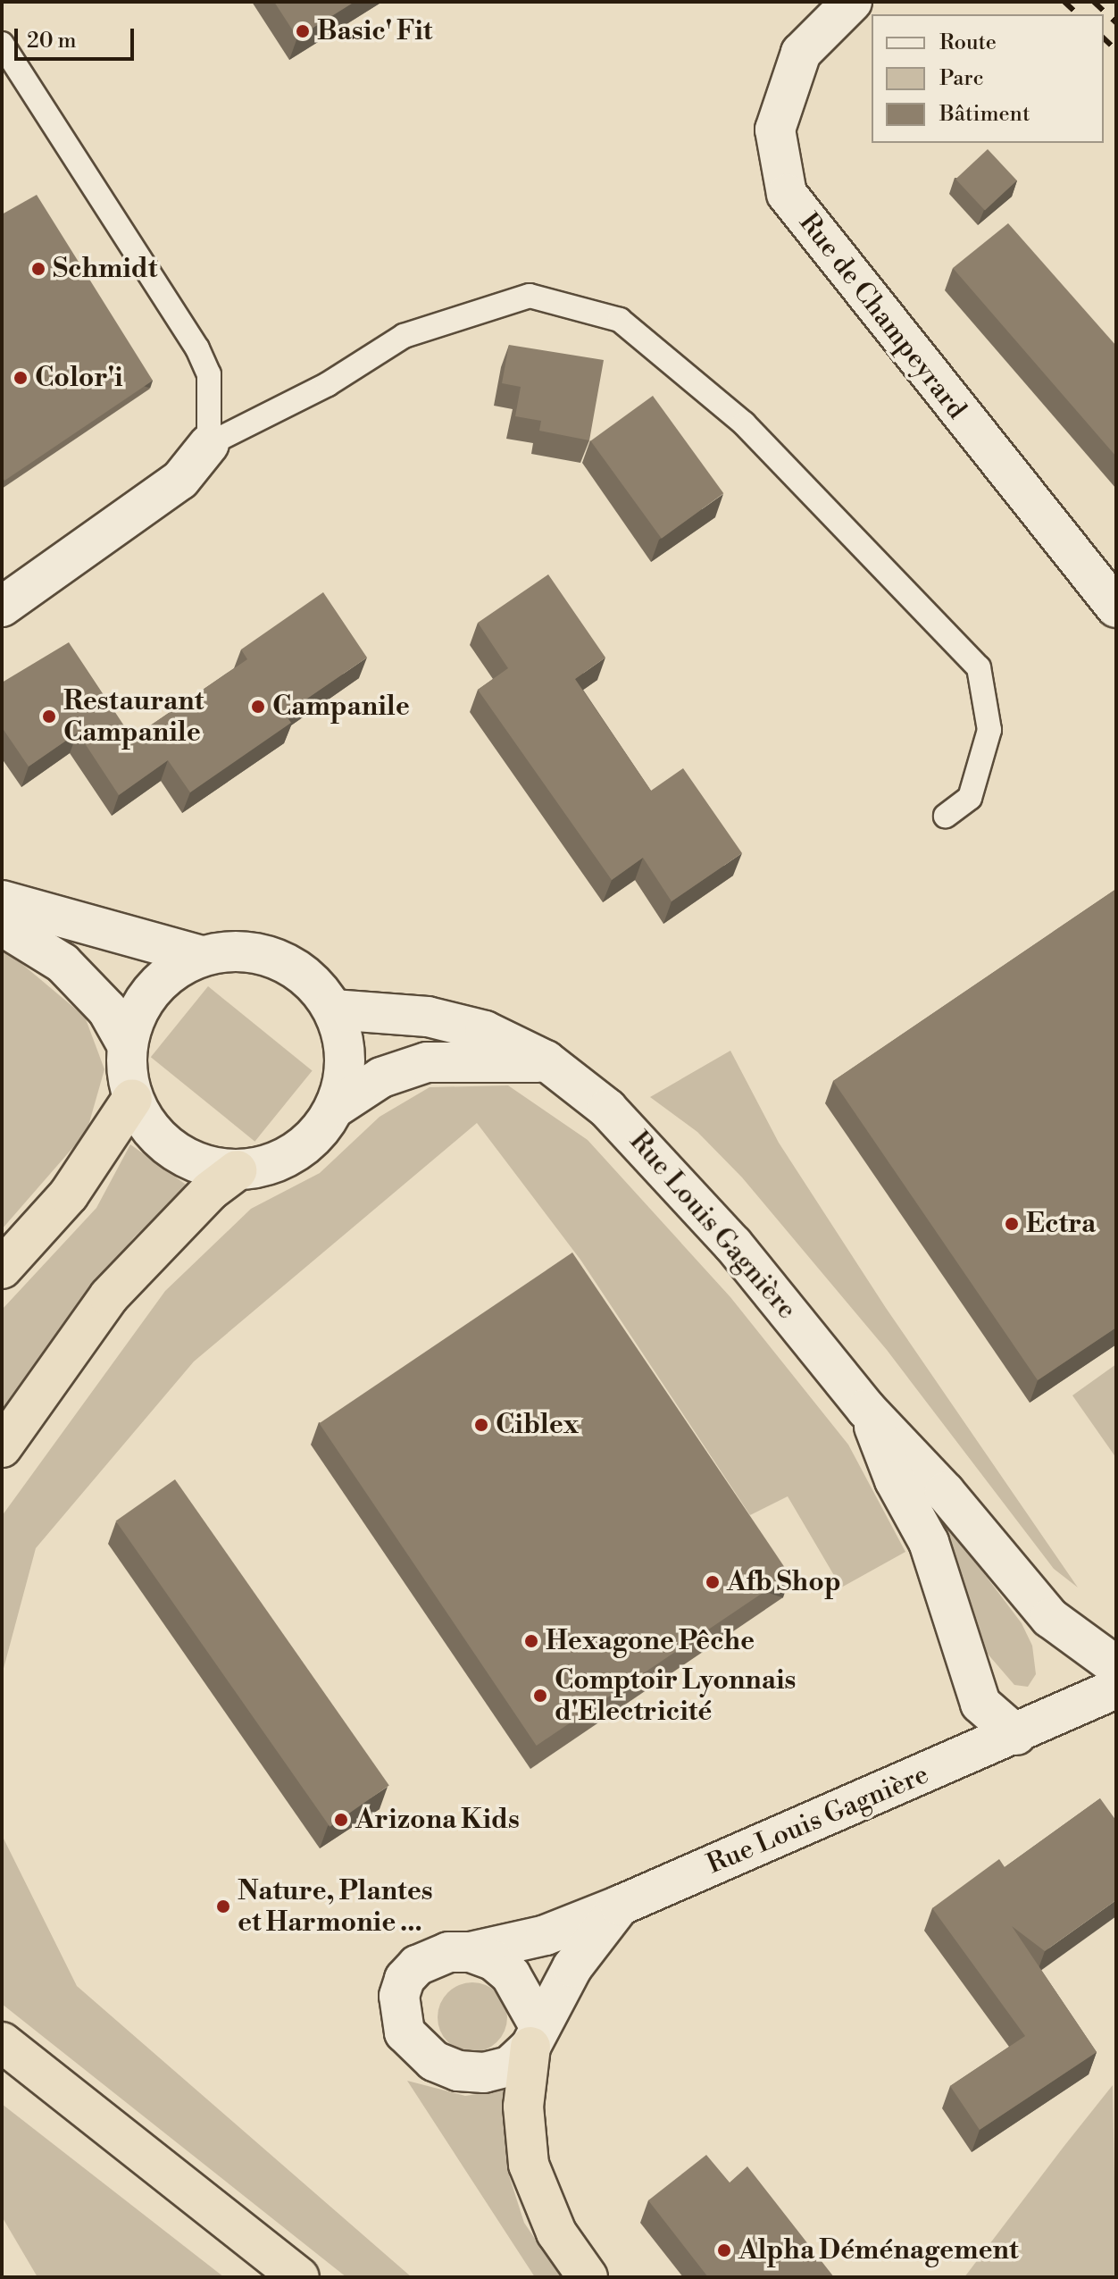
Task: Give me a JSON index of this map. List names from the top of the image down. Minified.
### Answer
{"streets":{"street":["Rue de Champeyrard","Rue Louis Gagnière"]},"places":["Basic' Fit","Schmidt","Color'i","Campanile","Restaurant Campanile","Ectra","Ciblex","Afb Shop","Hexagone Pêche","Comptoir Lyonnais d'Electricité","Arizona Kids","Nature, Plantes et Harmonie ...","Alpha Déménagement"],"legend":["Route","Parc","Bâtiment"],"scale_bar":"20 m"}
